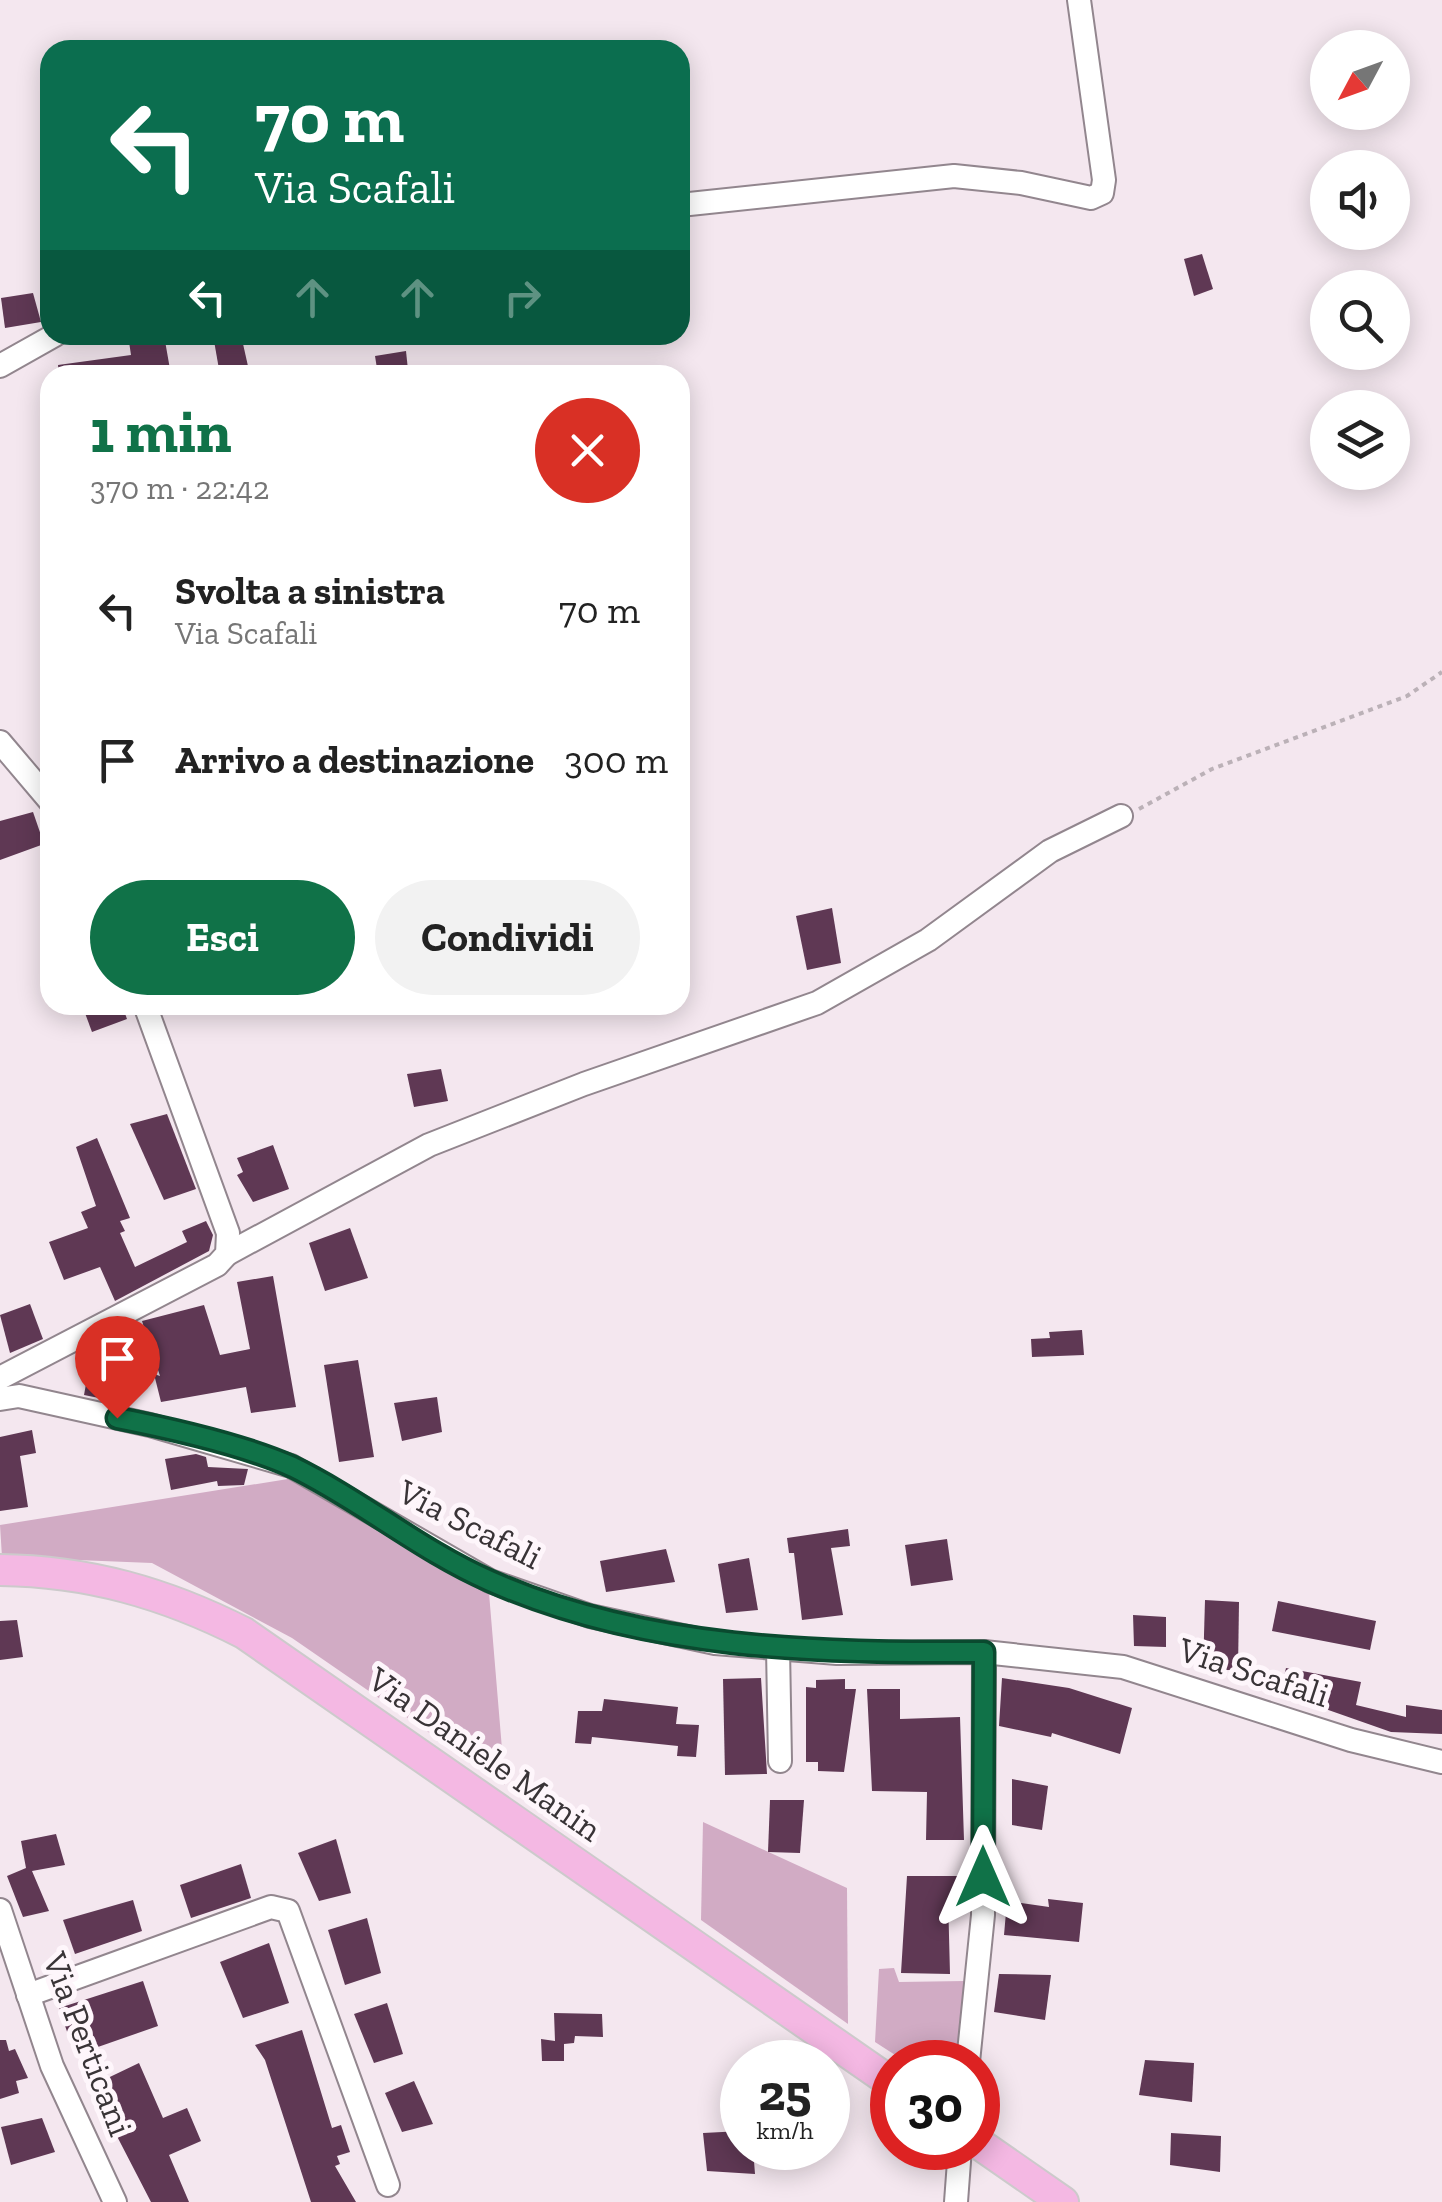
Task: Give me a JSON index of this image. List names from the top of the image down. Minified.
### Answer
{"streets":{"main road":["Via Daniele Manin"],"street":["Via Scafali","Via Perticani"]},"north":"bottom left","page":{"turn":["70 m","Via Scafali"],"heading":["1 min","370 m · 22:42"],"list":[{"name":"Svolta a sinistra","note":"Via Scafali","value":"70 m"},{"name":"Arrivo a destinazione","value":"300 m"}],"buttons":["Esci","Condividi"],"speed":"25 km/h","limit":"30"}}
